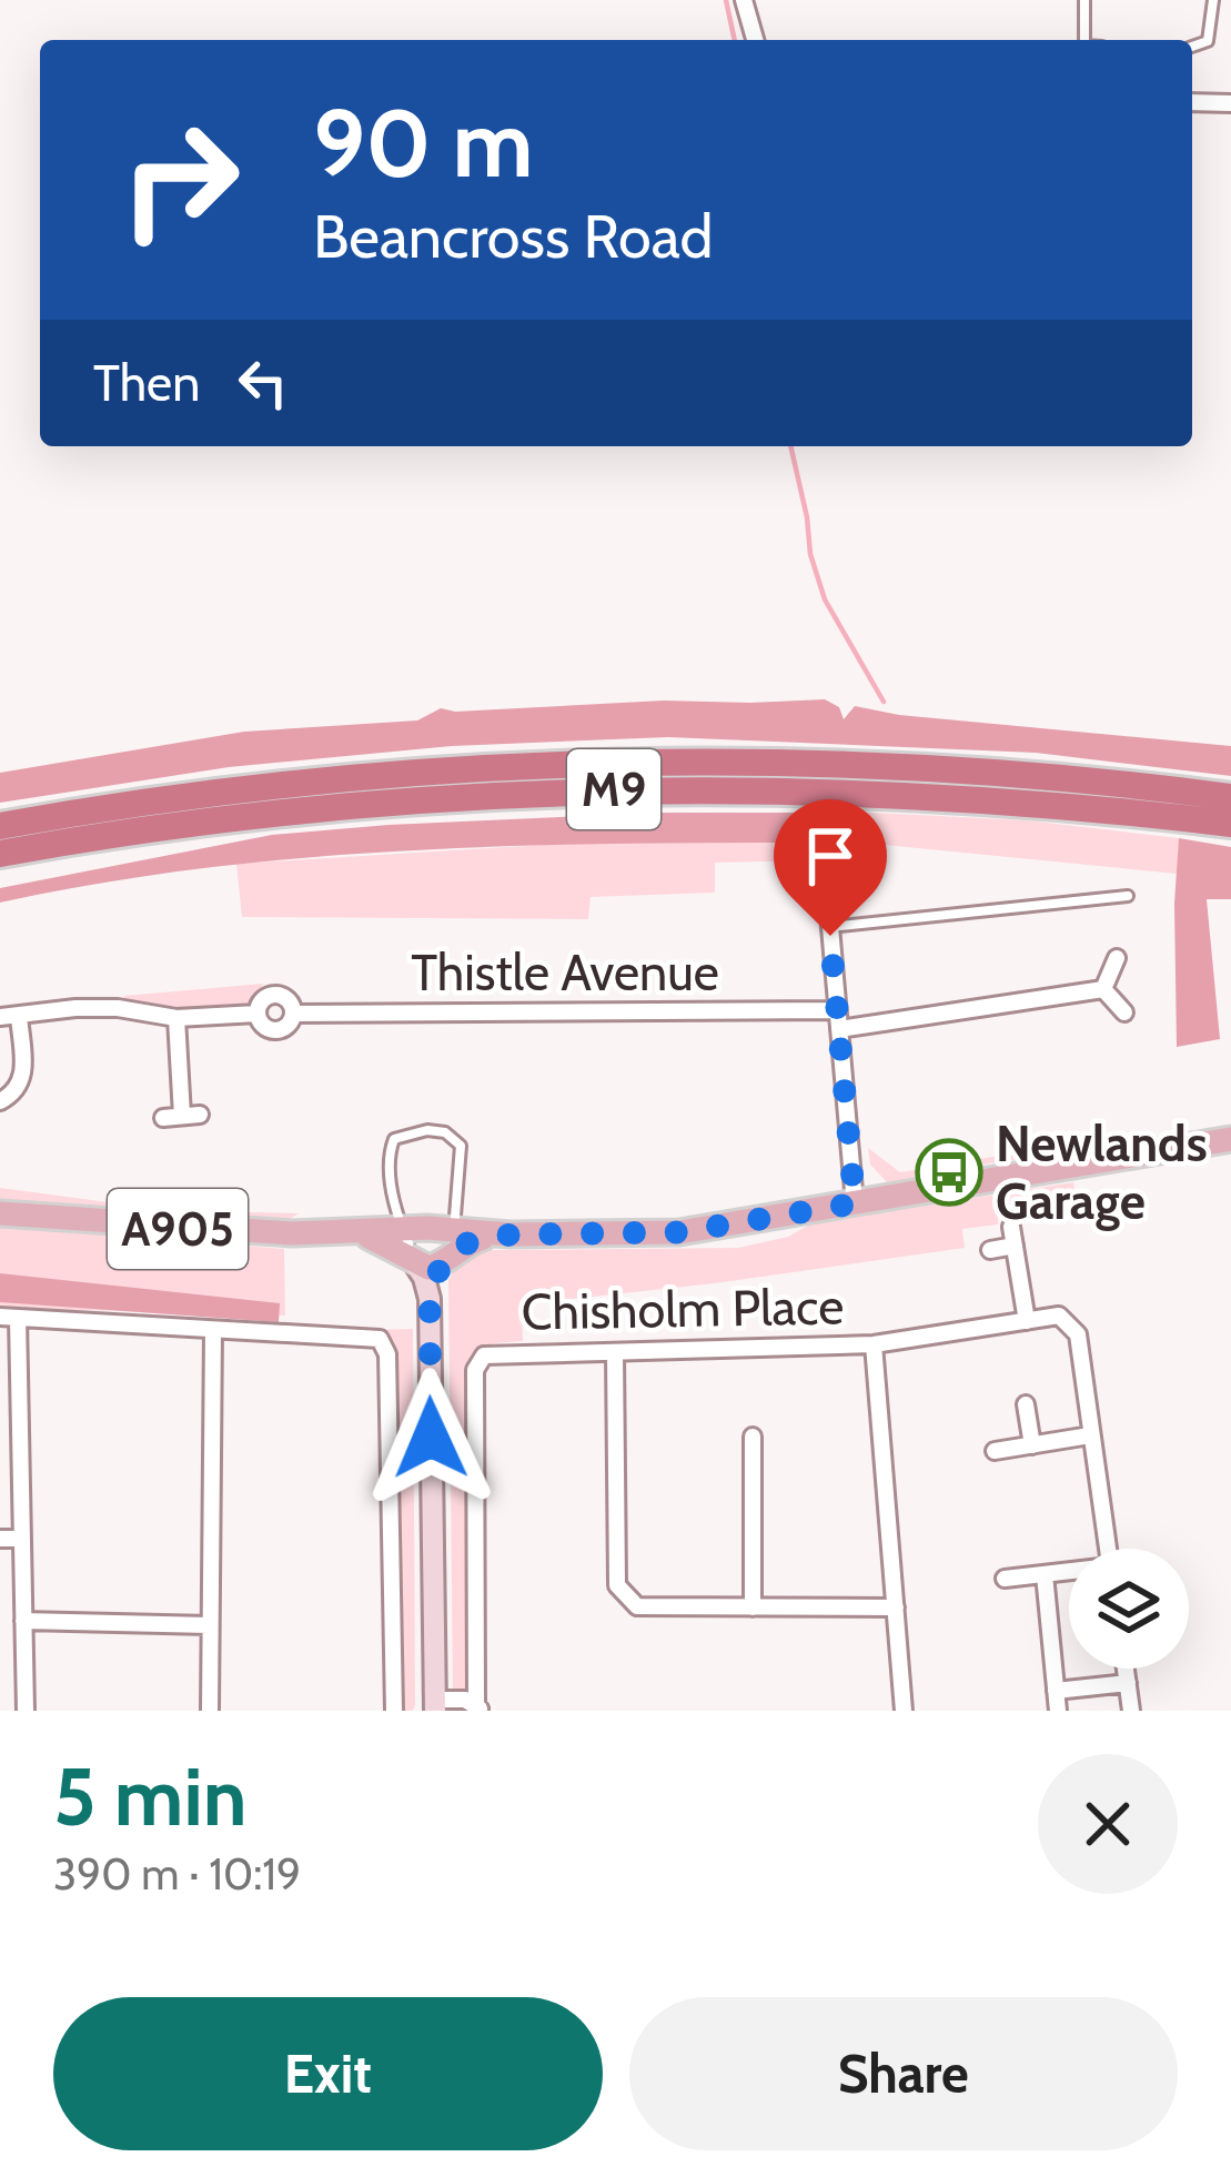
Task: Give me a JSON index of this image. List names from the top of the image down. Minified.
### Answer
{"streets":{"highway":["M9"],"main road":["A905"],"street":["Thistle Avenue","Chisholm Place"]},"places":{"bus stop":["Newlands Garage"]},"page":{"turn":["90 m","Beancross Road"],"then":"Then","heading":["5 min","390 m · 10:19"],"buttons":["Exit","Share"]}}
